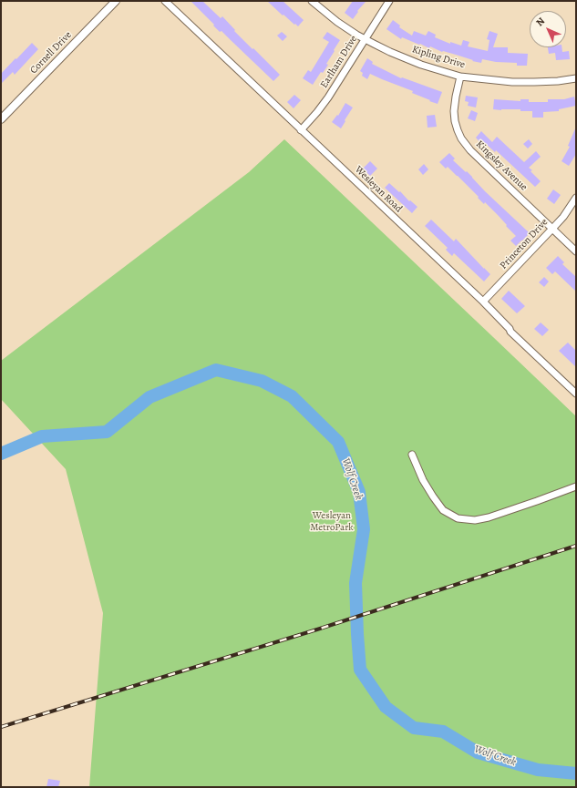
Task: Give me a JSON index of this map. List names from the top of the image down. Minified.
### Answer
{"streets":{"street":["Cornell Drive","Kipling Drive","Earlham Drive","Kingsley Avenue","Wesleyan Road","Princeton Drive"]},"crossings":[["Kipling Drive","Earlham Drive"],["Kipling Drive","Kingsley Avenue"],["Earlham Drive","Wesleyan Road"],["Kingsley Avenue","Princeton Drive"],["Wesleyan Road","Princeton Drive"]],"water":["Wolf Creek"],"parks":["Wesleyan MetroPark"],"north":"top left"}
